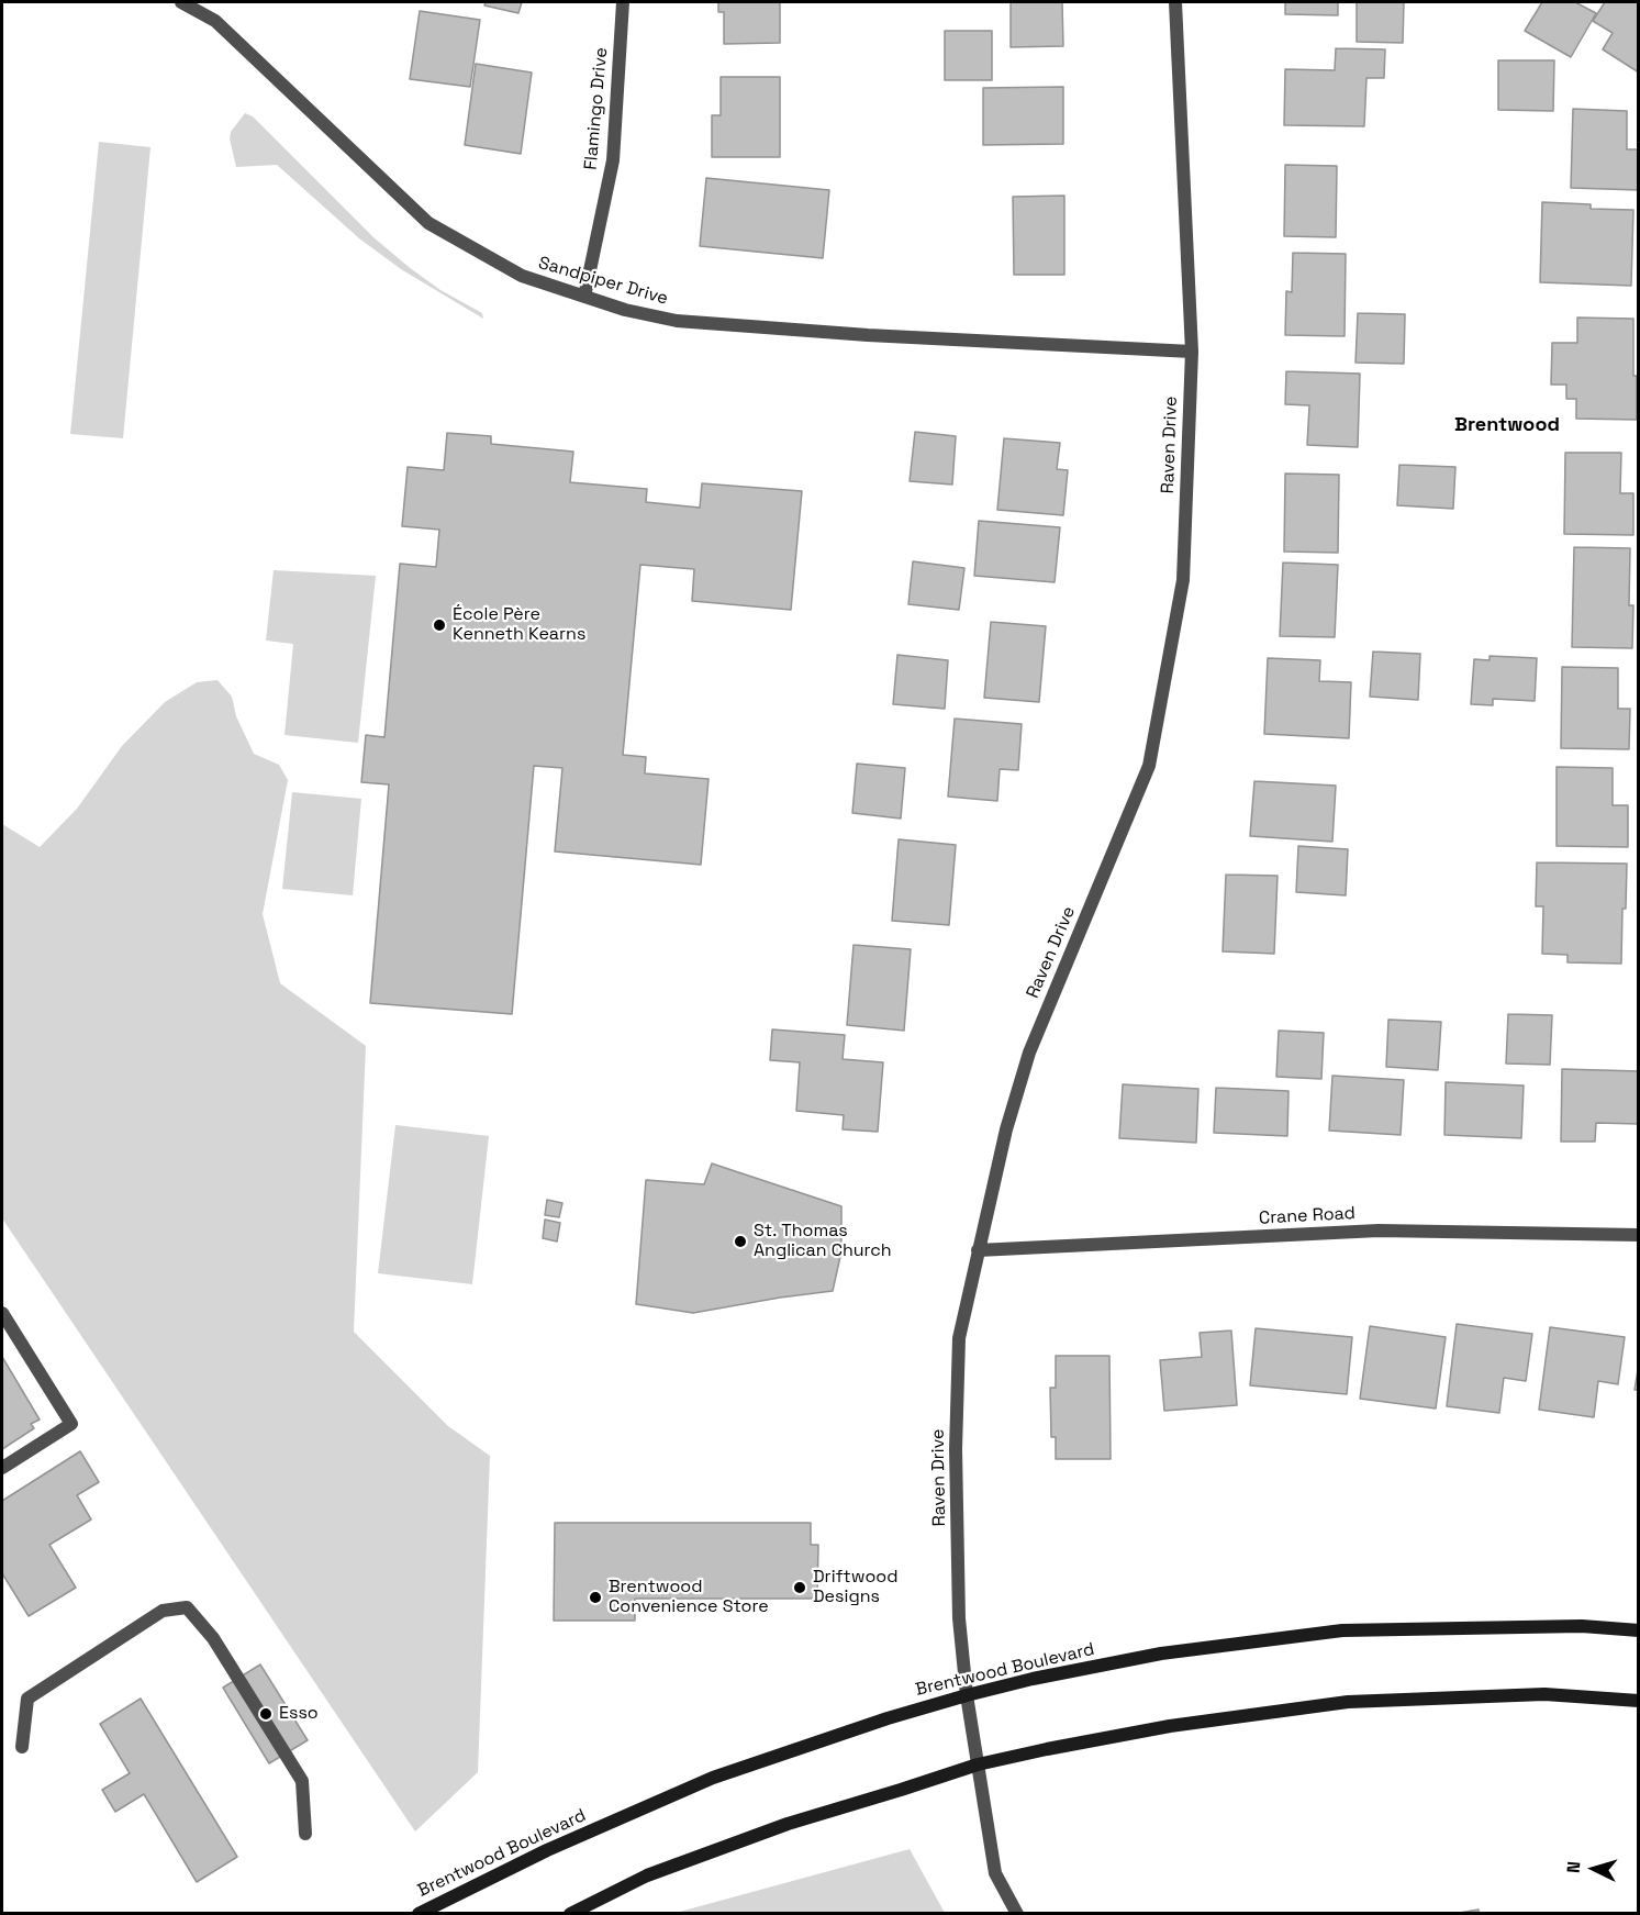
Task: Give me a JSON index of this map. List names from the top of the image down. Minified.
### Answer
{"streets":{"main road":["Brentwood Boulevard"],"street":["Flamingo Drive","Sandpiper Drive","Raven Drive","Crane Road"]},"crossings":[["Flamingo Drive","Sandpiper Drive"],["Sandpiper Drive","Raven Drive"],["Raven Drive","Crane Road"],["Raven Drive","Brentwood Boulevard"]],"districts":["Brentwood"],"places":["École Père Kenneth Kearns","St. Thomas Anglican Church","Driftwood Designs","Brentwood Convenience Store","Esso"],"north":"left"}
